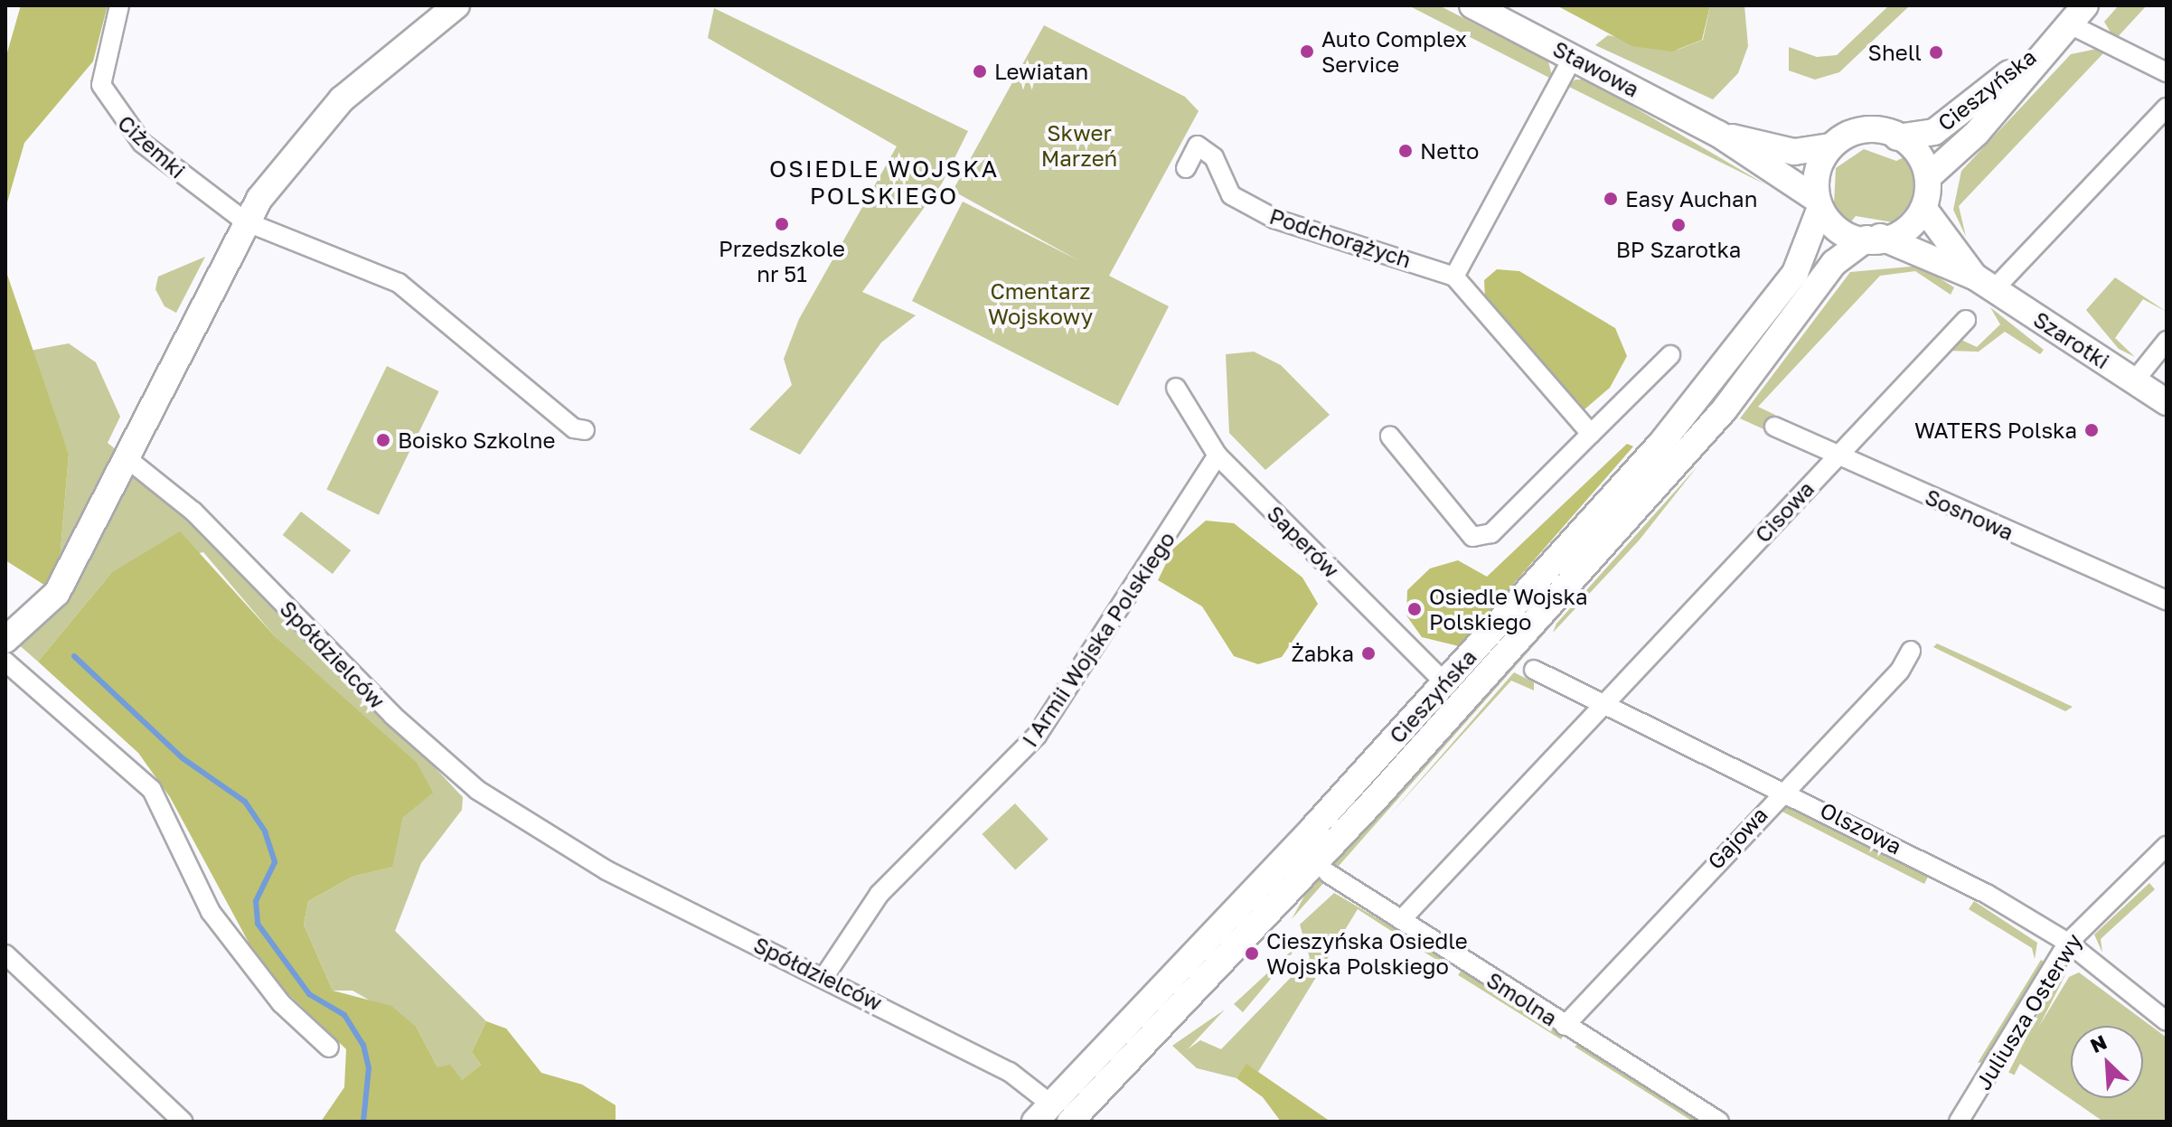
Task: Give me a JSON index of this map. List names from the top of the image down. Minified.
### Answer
{"streets":{"main road":["Stawowa","Cieszyńska","Szarotki"],"street":["Ciżemki","Podchorążych","Cisowa","Sosnowa","Saperów","I Armii Wojska Polskiego","Spółdzielców","Olszowa","Gajowa","Smolna","Juliusza Osterwy"]},"crossings":[["Stawowa","Cieszyńska"],["Stawowa","Szarotki"],["Cieszyńska","Szarotki"],["Cieszyńska","Saperów"],["Cieszyńska","Spółdzielców"],["Cisowa","Sosnowa"],["Cisowa","Olszowa"],["Saperów","I Armii Wojska Polskiego"],["I Armii Wojska Polskiego","Spółdzielców"],["Olszowa","Gajowa"],["Olszowa","Juliusza Osterwy"],["Gajowa","Smolna"]],"districts":["OSIEDLE WOJSKA POLSKIEGO"],"parks":["Skwer Marzeń","Cmentarz Wojskowy"],"places":["Auto Complex Service","Shell","Lewiatan","Netto","Easy Auchan","Przedszkole nr 51","BP Szarotka","WATERS Polska","Boisko Szkolne","Osiedle Wojska Polskiego","Żabka","Cieszyńska Osiedle Wojska Polskiego"],"north":"top left"}
